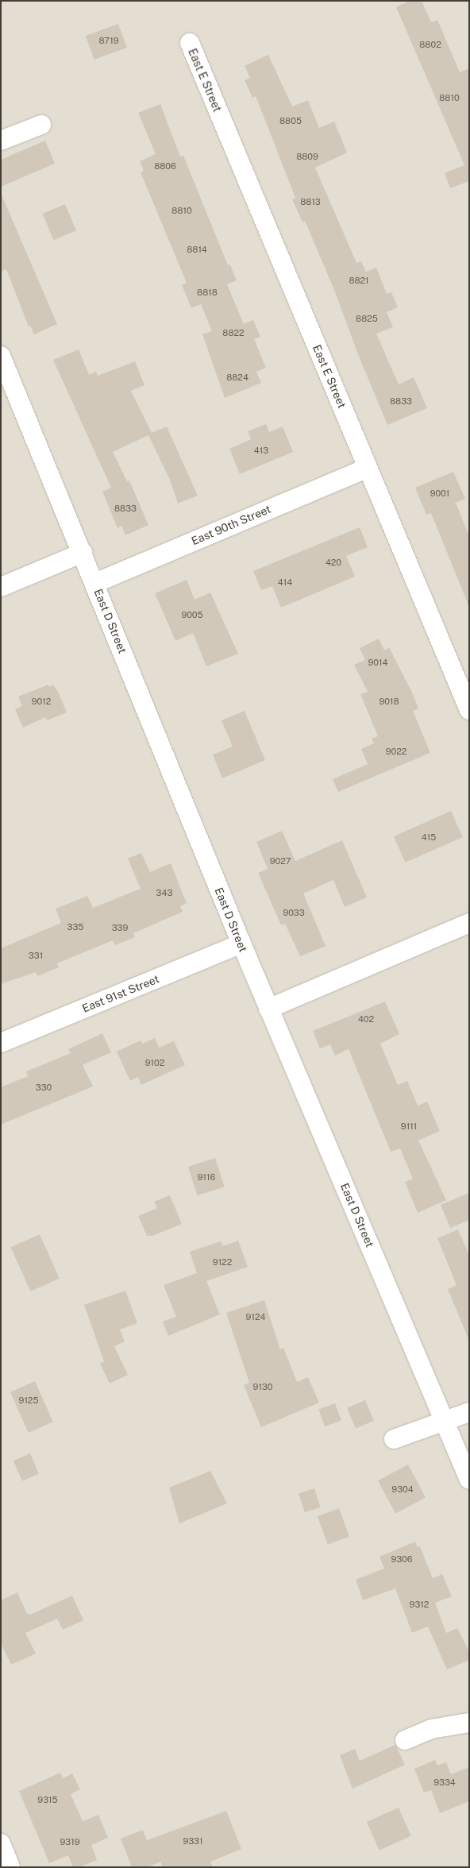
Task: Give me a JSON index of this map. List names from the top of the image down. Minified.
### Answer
{"streets":{"street":["East E Street","East 90th Street","East D Street","East 91st Street"]},"crossings":[["East E Street","East 90th Street"],["East 90th Street","East D Street"],["East D Street","East 91st Street"]],"house_numbers":["8719","8802","8810","8805","8809","8806","8813","8810","8814","8821","8818","8825","8822","8824","8833","413","9001","8833","420","414","9005","9014","9012","9018","9022","415","9027","343","9033","335","339","331","402","9102","330","9111","9116","9122","9124","9130","9125","9304","9306","9312","9334","9315","9331","9319"]}
